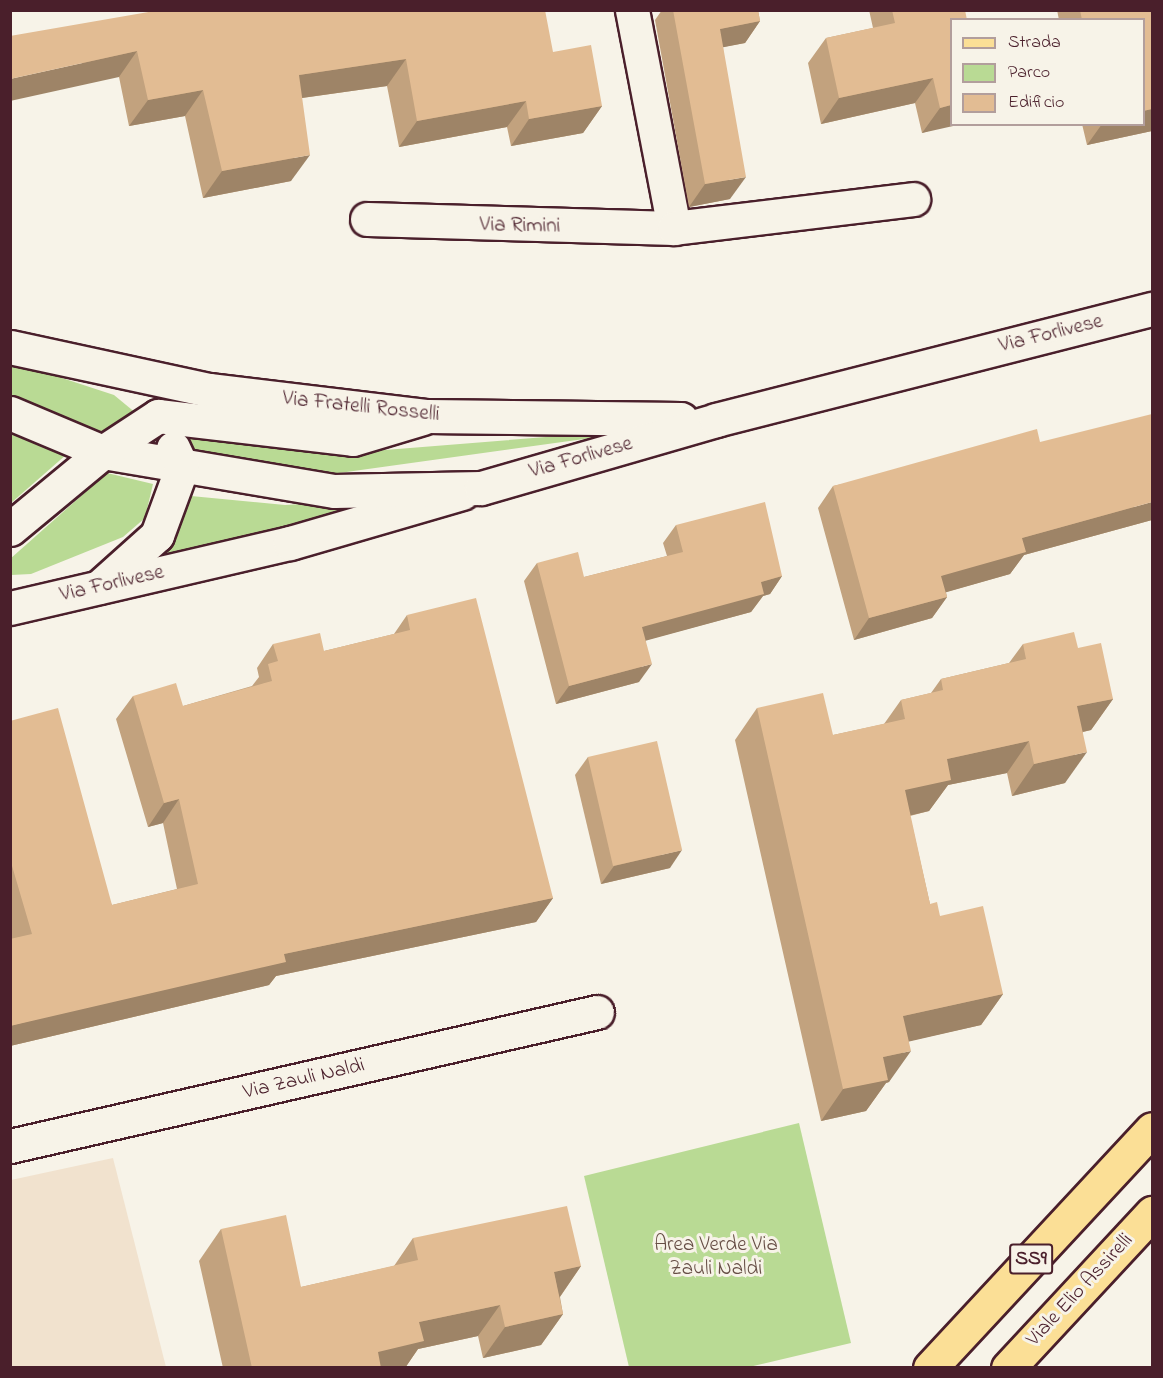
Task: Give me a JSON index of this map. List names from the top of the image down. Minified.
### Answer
{"streets":{"main road":["Via Rimini","Via Forlivese","Via Fratelli Rosselli","Via Zauli Naldi","SS9","Viale Elio Assirelli"]},"crossings":[["Via Forlivese","Via Fratelli Rosselli"]],"parks":["Area Verde Via Zauli Naldi"],"legend":["Strada","Parco","Edificio"]}
